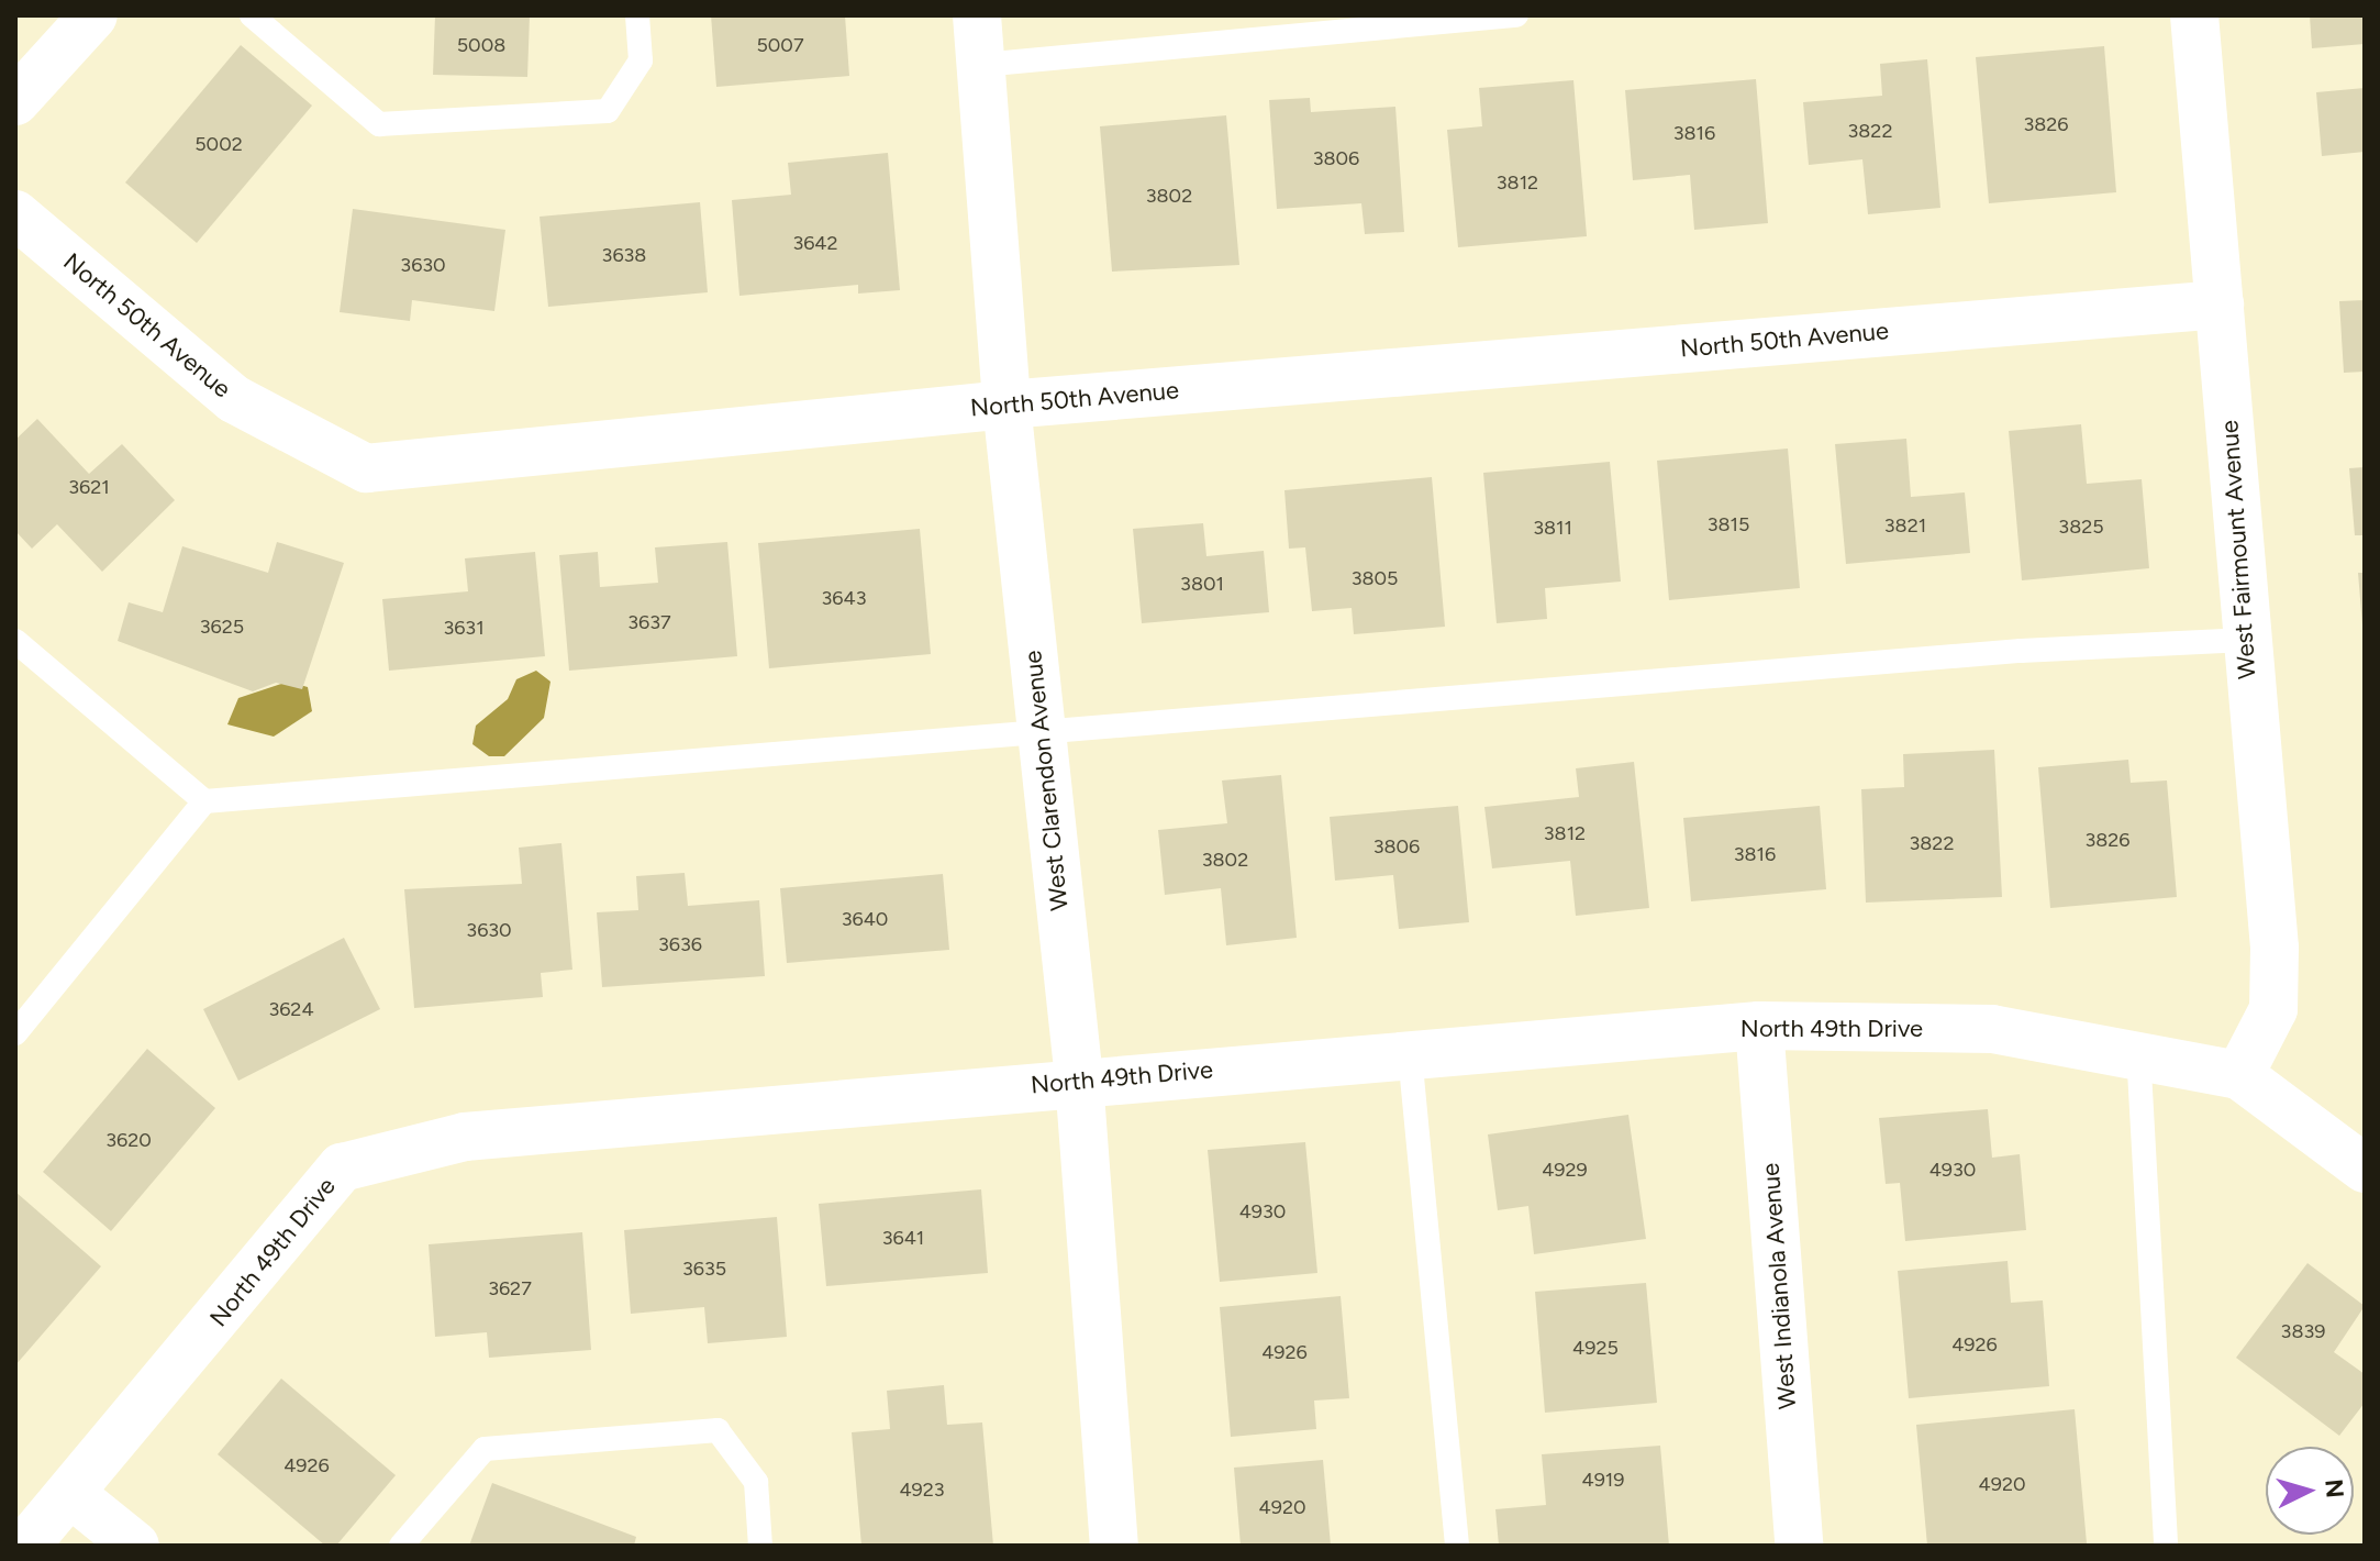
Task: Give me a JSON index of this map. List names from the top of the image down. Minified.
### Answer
{"streets":{"street":["North 50th Avenue","West Fairmount Avenue","West Clarendon Avenue","North 49th Drive","West Indianola Avenue"]},"crossings":[["North 50th Avenue","West Fairmount Avenue"],["North 50th Avenue","West Clarendon Avenue"],["West Fairmount Avenue","North 49th Drive"],["West Clarendon Avenue","North 49th Drive"],["North 49th Drive","West Indianola Avenue"]],"house_numbers":["5008","5007","3826","3822","3816","5002","3806","3812","3802","3642","3638","3630","3621","3815","3821","3825","3811","3805","3801","3643","3637","3625","3631","3812","3826","3822","3806","3816","3802","3640","3630","3636","3624","3620","4929","4930","4930","3641","3635","3627","3839","4926","4925","4926","4926","4919","4920","4923","4920"],"north":"right"}
